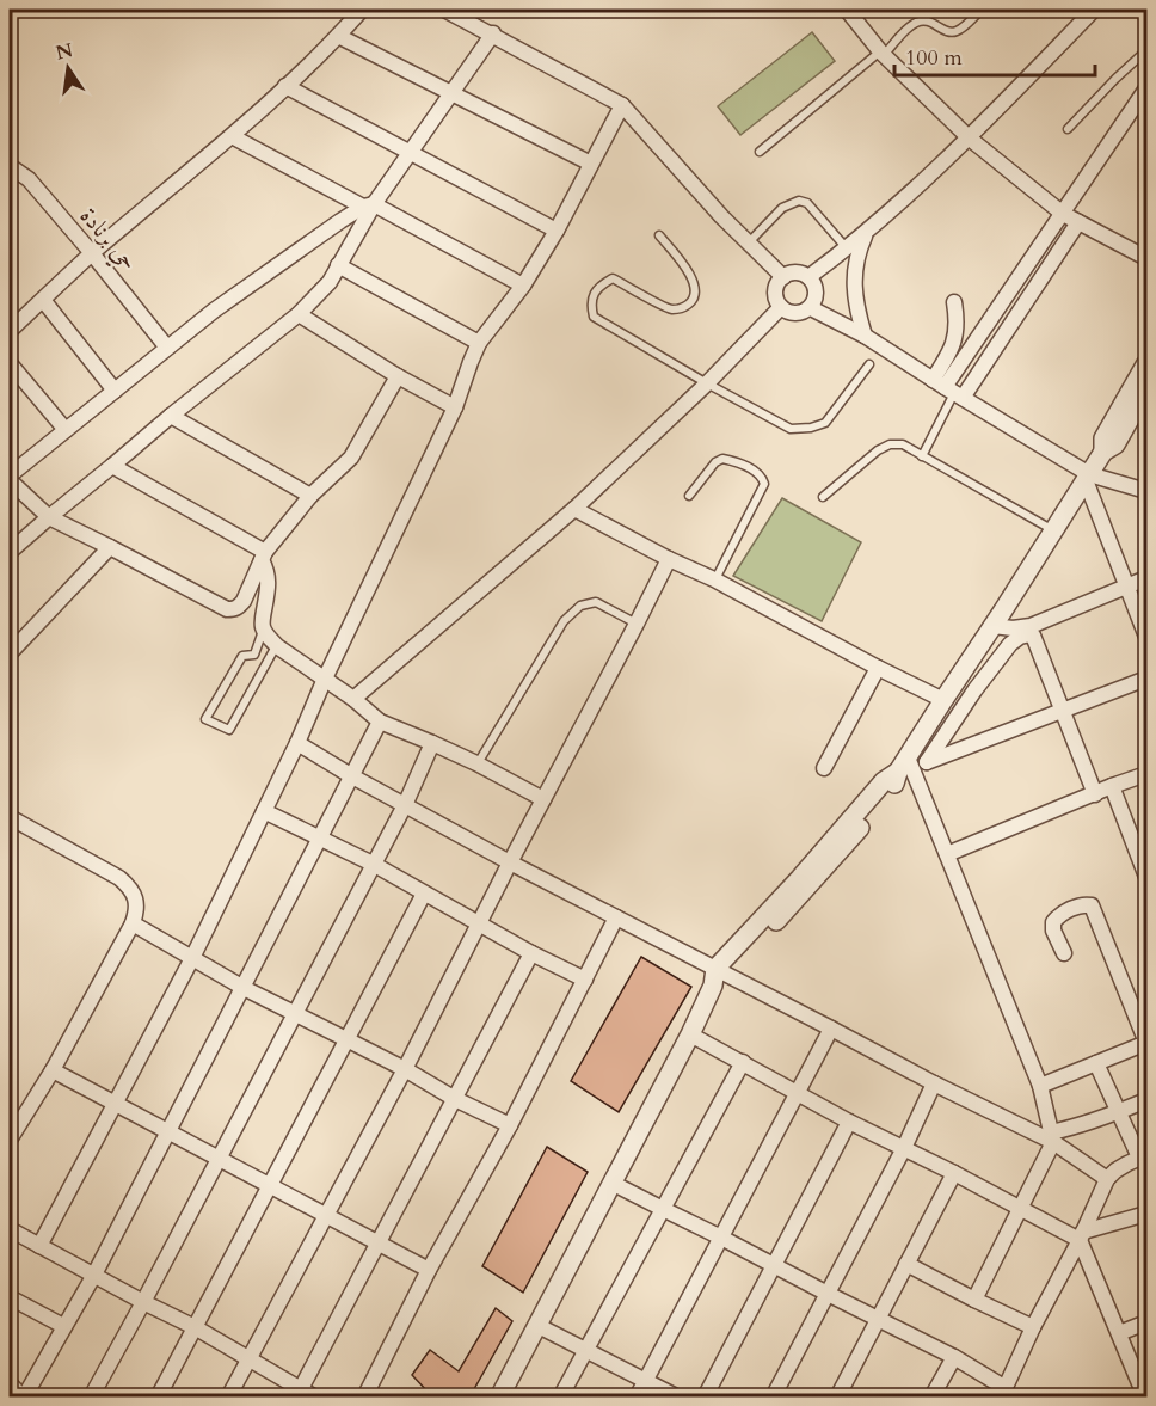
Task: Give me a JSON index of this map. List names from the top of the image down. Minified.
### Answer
{"streets":{"street":["حي برنادة"]},"scale_bar":"100 m","north":"top"}
